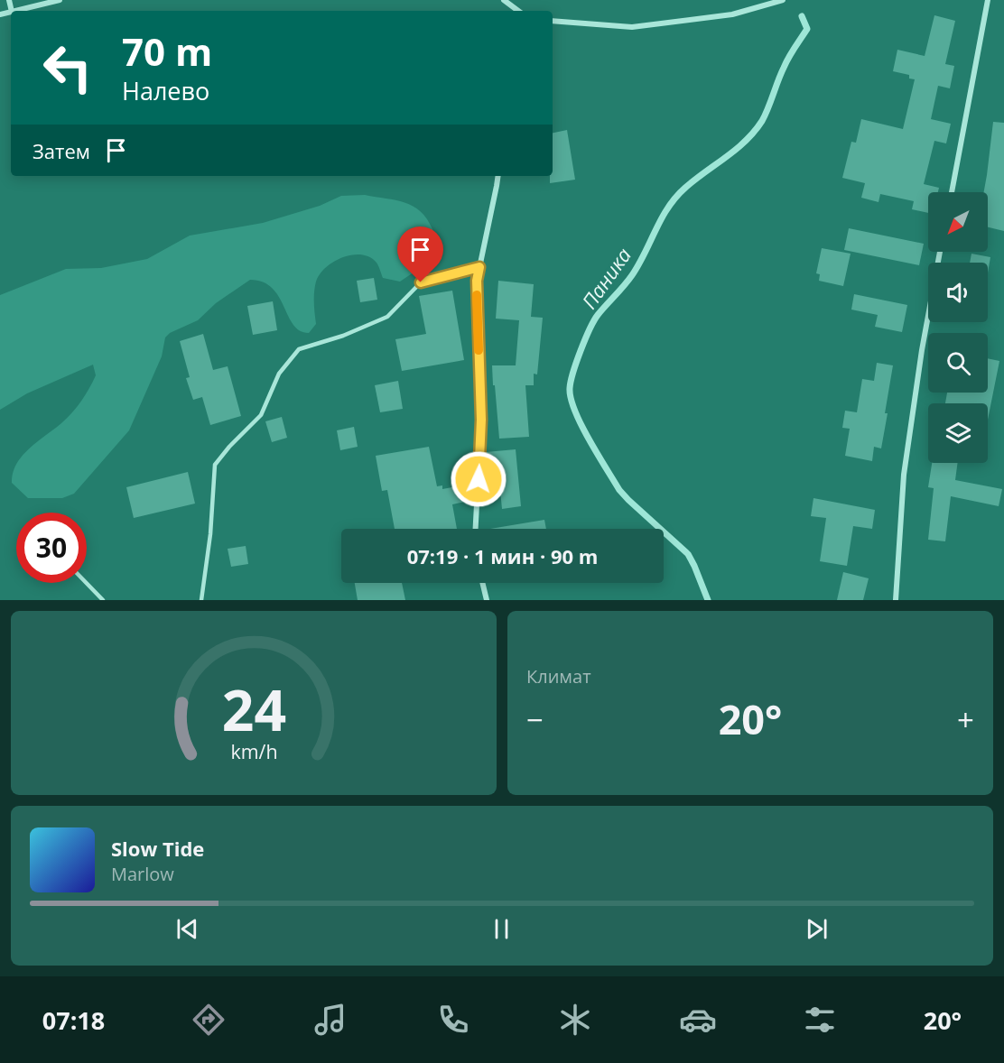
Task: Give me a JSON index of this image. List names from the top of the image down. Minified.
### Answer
{"water":["Паника"],"north":"bottom left","page":{"turn":["70 m","Налево"],"then":"Затем","limit":"30","trip":"07:19 · 1 мин · 90 m","tile":"Климат","heat":["−","20°","+"],"song":["Slow Tide","Marlow"],"tabs":["07:18","20°"],"gauge":["24","km/h"]}}
